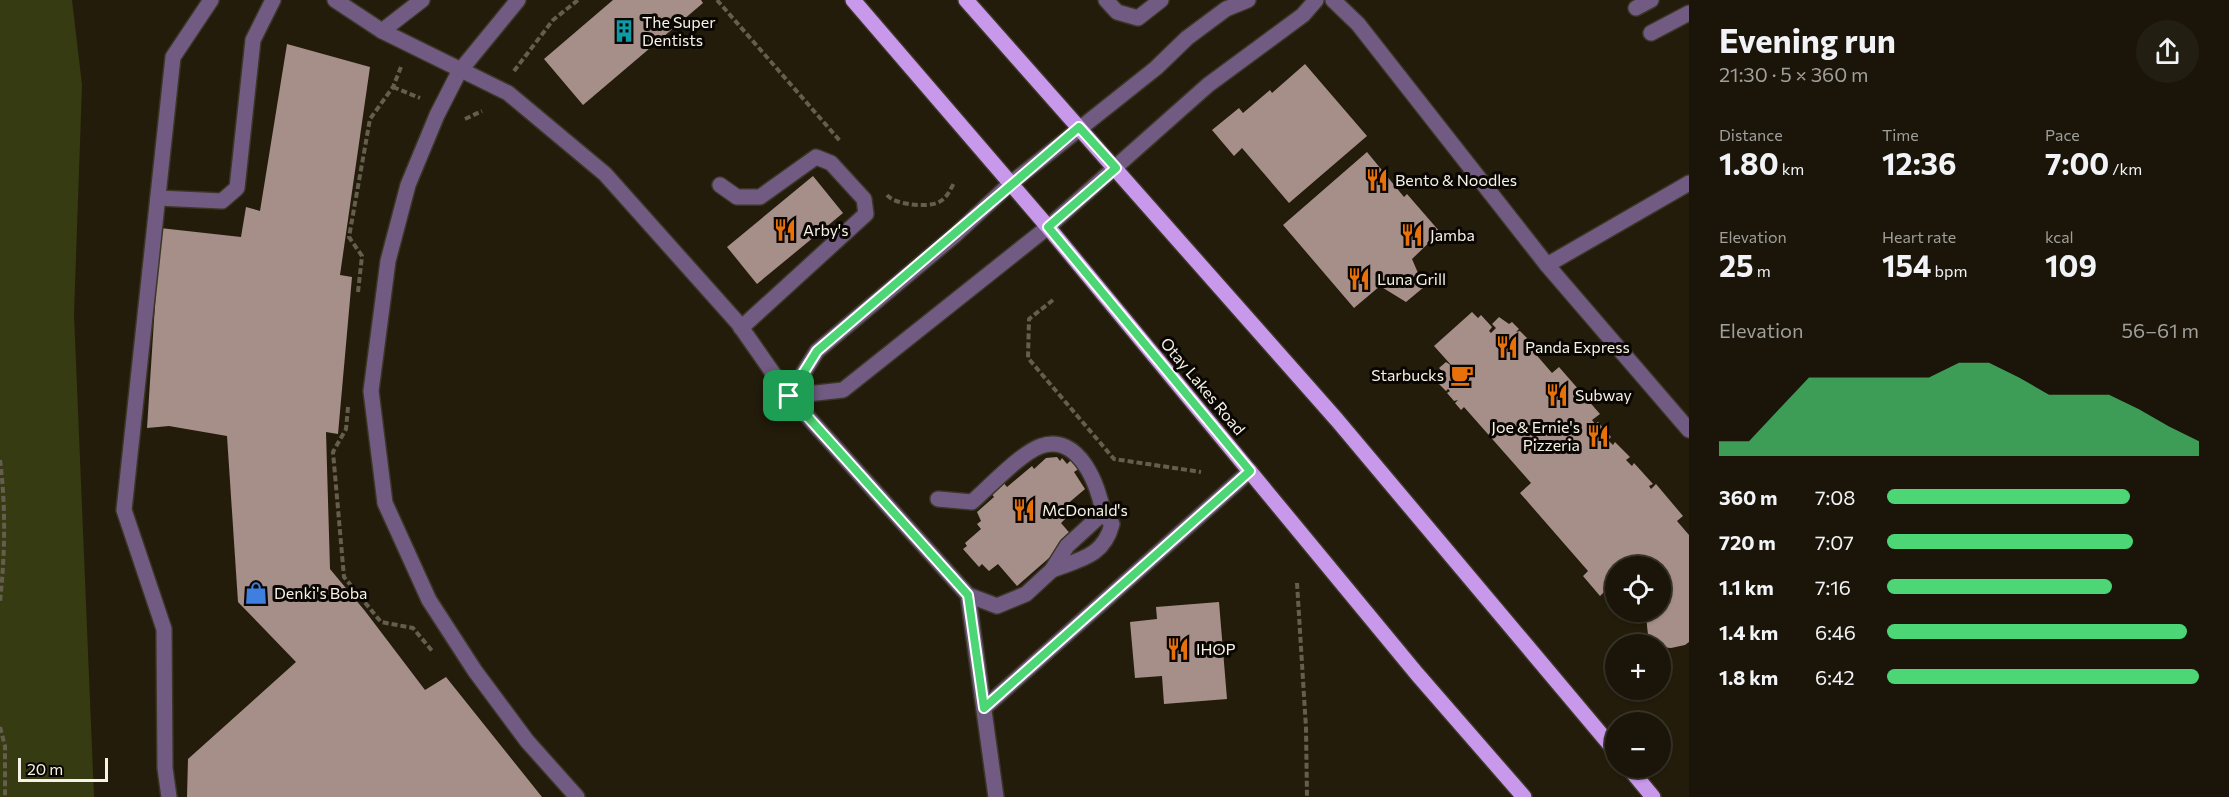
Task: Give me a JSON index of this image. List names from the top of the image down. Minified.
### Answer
{"streets":{"main road":["Otay Lakes Road"]},"places":{"building":["The Super Dentists"],"restaurant":["Bento & Noodles","Arby's","Jamba","Luna Grill","Panda Express","Subway","Joe & Ernie's Pizzeria","McDonald's","IHOP"],"cafe":["Starbucks"],"shop":["Denki's Boba"]},"scale_bar":"20 m","page":{"heading":["Evening run","21:30 · 5 × 360 m"],"stats":[["Distance","1.80 km"],["Time","12:36"],["Pace","7:00 /km"],["Elevation","25 m"],["Heart rate","154 bpm"],["kcal","109"]],"chart":["Elevation","56–61 m"],"list":[{"name":"360 m","note":"7:08"},{"name":"720 m","note":"7:07"},{"name":"1.1 km","note":"7:16"},{"name":"1.4 km","note":"6:46"},{"name":"1.8 km","note":"6:42"}],"map_buttons":["+","−"],"scale":"20 m"}}
